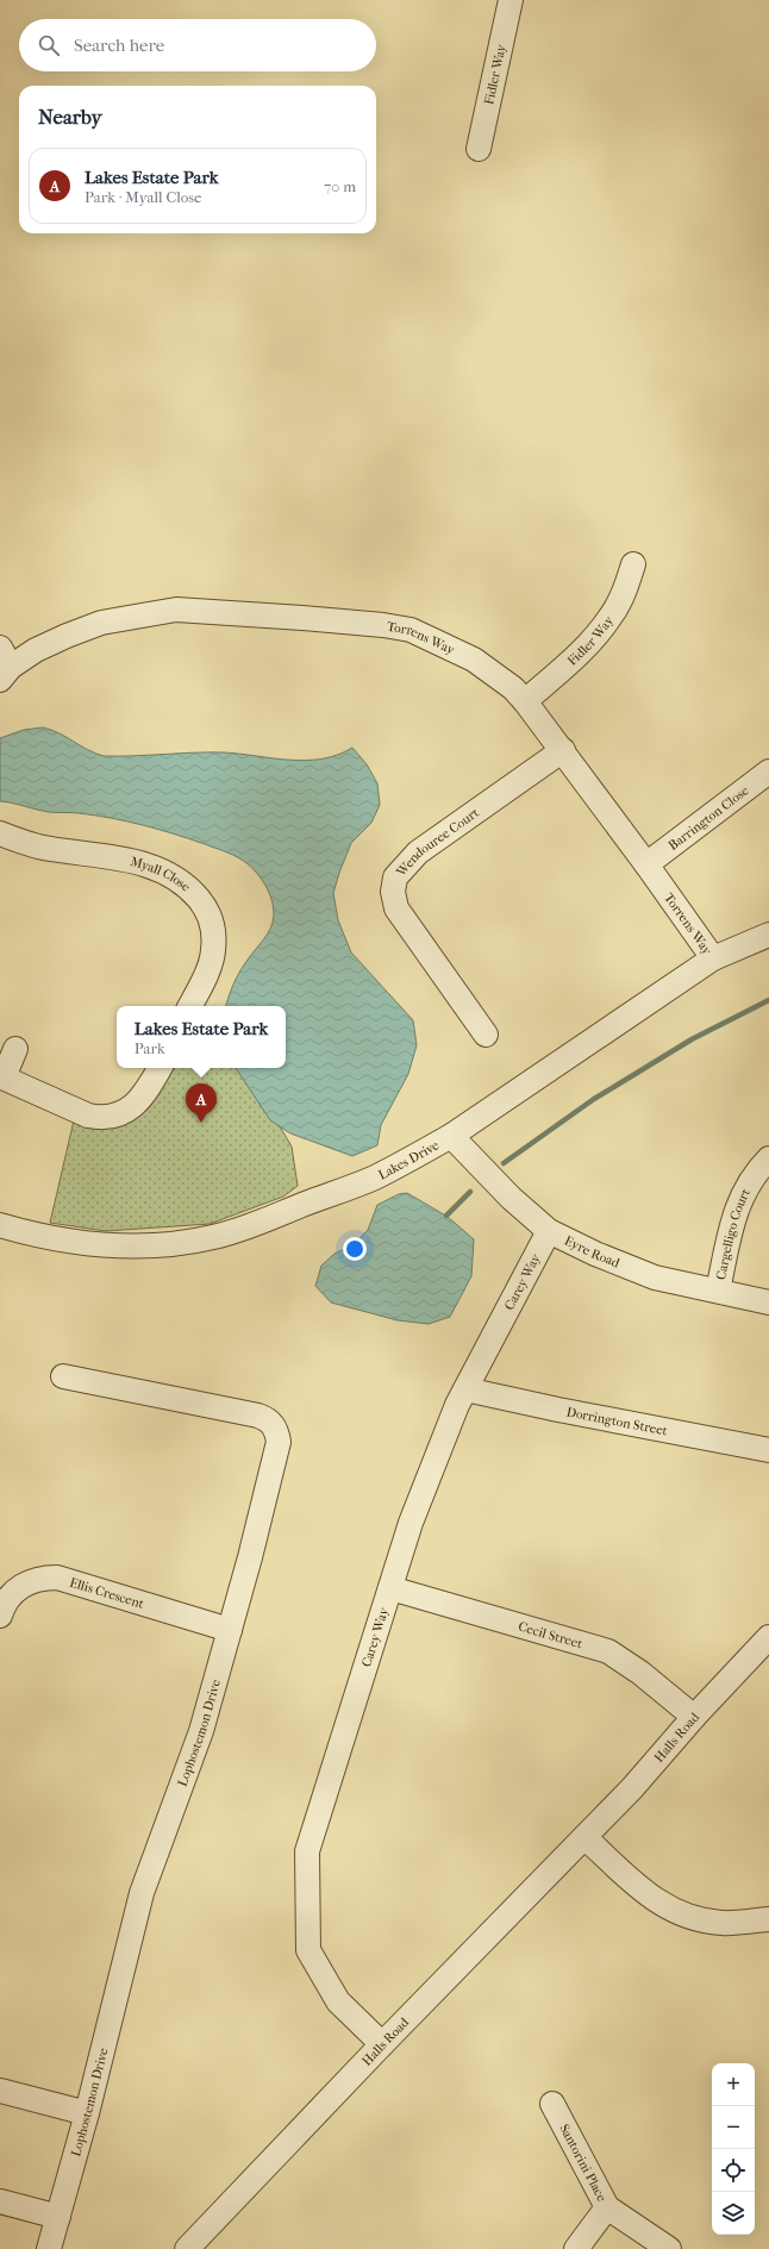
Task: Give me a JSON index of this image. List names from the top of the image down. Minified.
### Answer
{"streets":{"street":["Fidler Way","Torrens Way","Barrington Close","Wendouree Court","Myall Close","Lakes Drive","Cargelligo Court","Eyre Road","Carey Way","Dorrington Street","Ellis Crescent","Cecil Street","Lophostemon Drive","Halls Road","Santorini Place"]},"crossings":[["Fidler Way","Torrens Way"],["Torrens Way","Barrington Close"],["Torrens Way","Wendouree Court"],["Torrens Way","Lakes Drive"],["Lakes Drive","Eyre Road"],["Cargelligo Court","Eyre Road"],["Eyre Road","Carey Way"],["Carey Way","Dorrington Street"],["Carey Way","Cecil Street"],["Carey Way","Halls Road"],["Ellis Crescent","Lophostemon Drive"],["Cecil Street","Halls Road"]],"page":{"search":"Search here","heading":"Nearby","list":[{"mark":"A","name":"Lakes Estate Park","note":"Park · Myall Close","value":"70 m"}],"popup":["Lakes Estate Park","Park"],"pins":"A","map_buttons":["+","−"]}}
